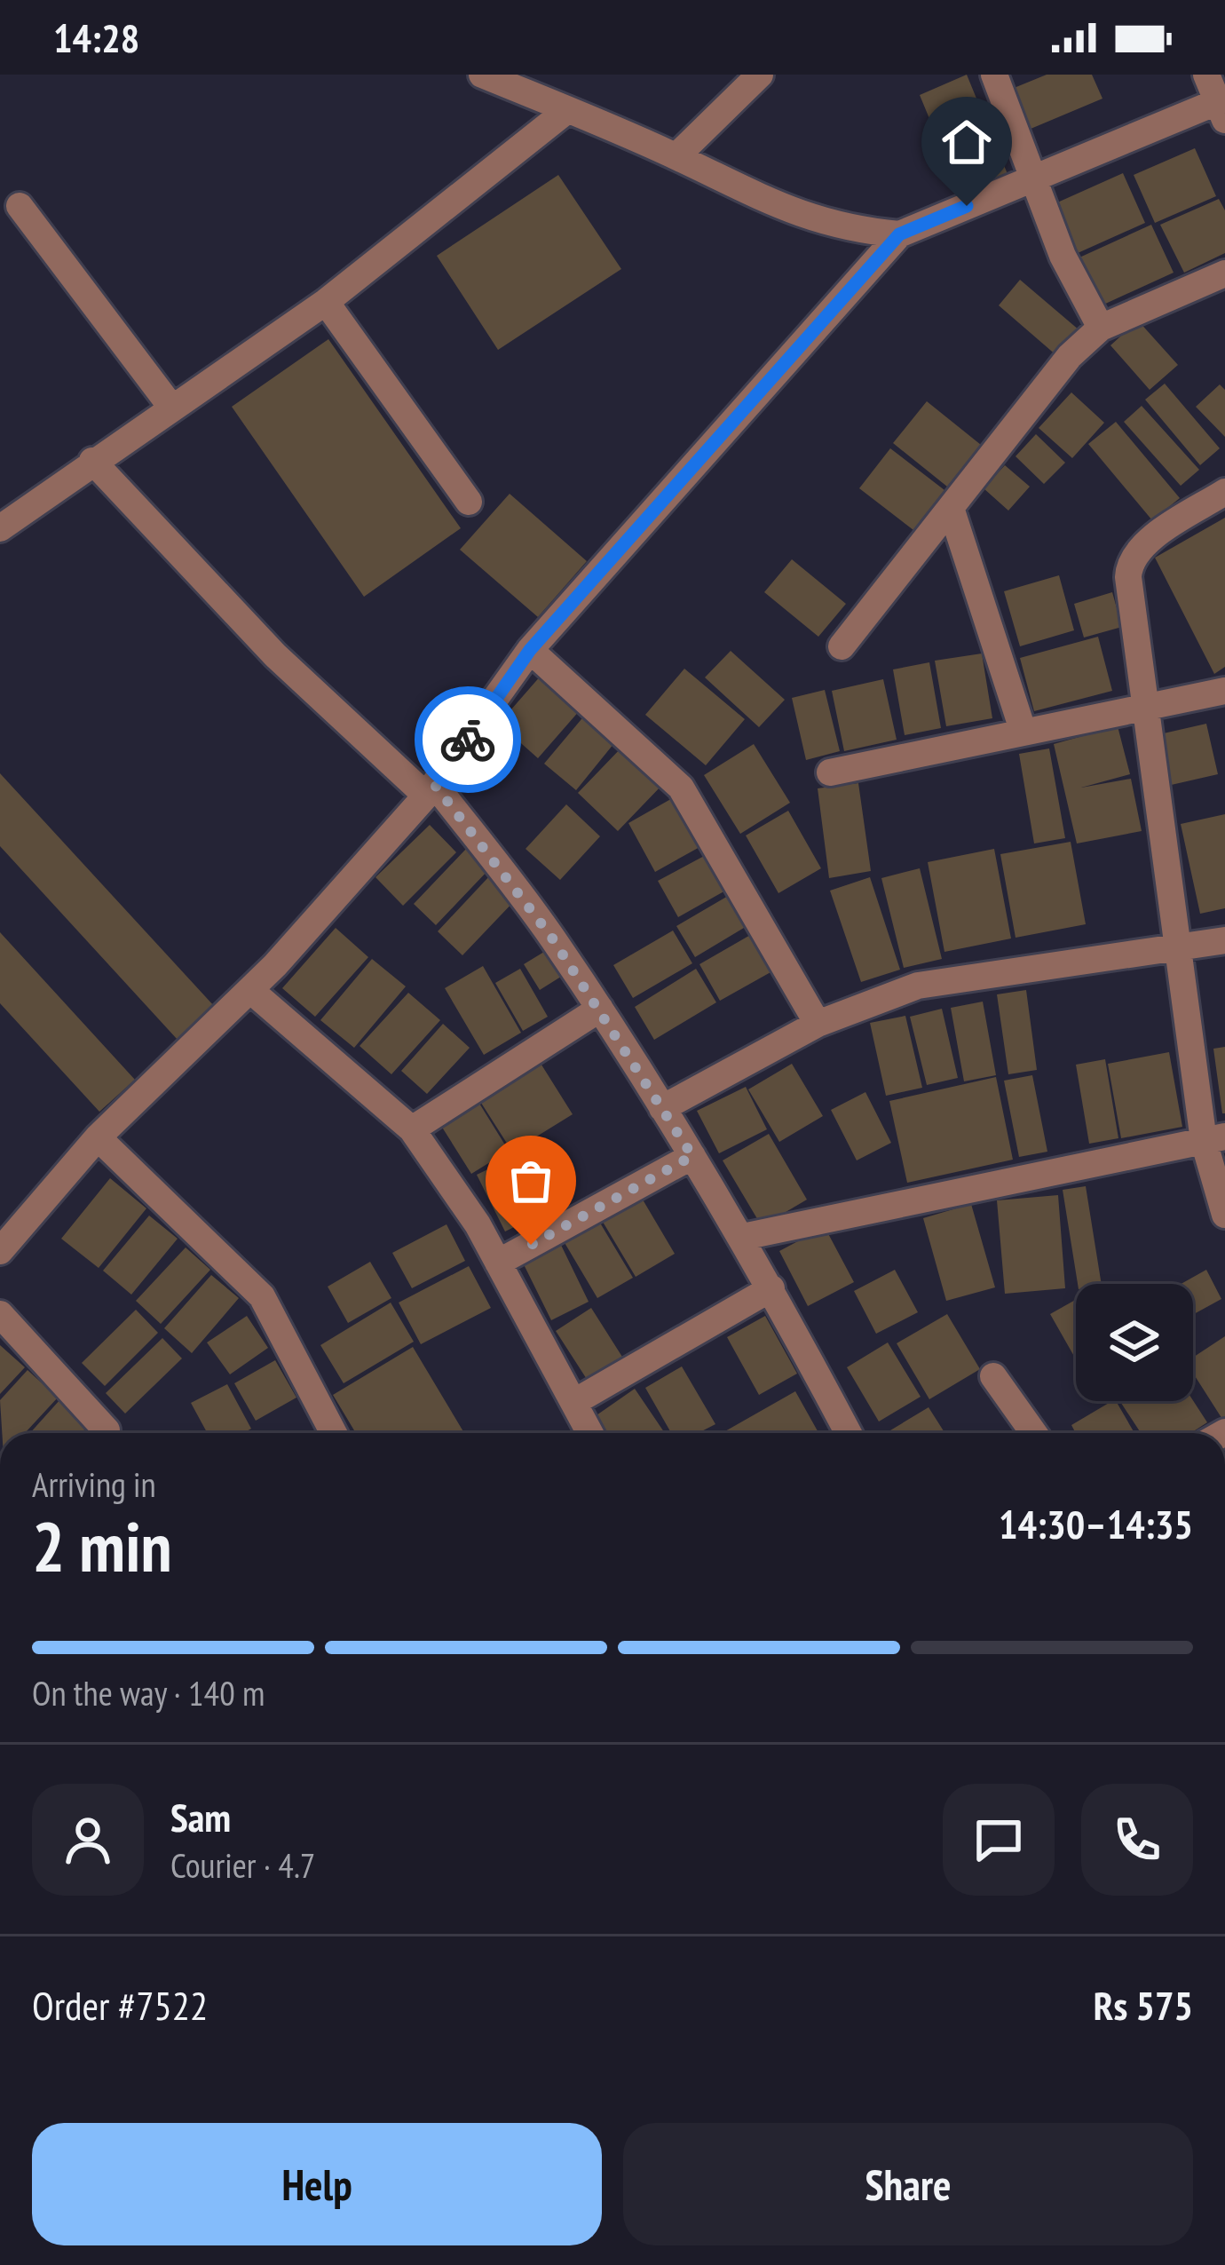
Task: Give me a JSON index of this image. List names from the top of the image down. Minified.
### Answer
{"page":{"status":"14:28","heading":["2 min","Arriving in","14:30–14:35"],"panel":["Sam","Courier · 4.7","Order #7522","Rs 575"],"bar":"On the way · 140 m","buttons":["Help","Share"]}}
